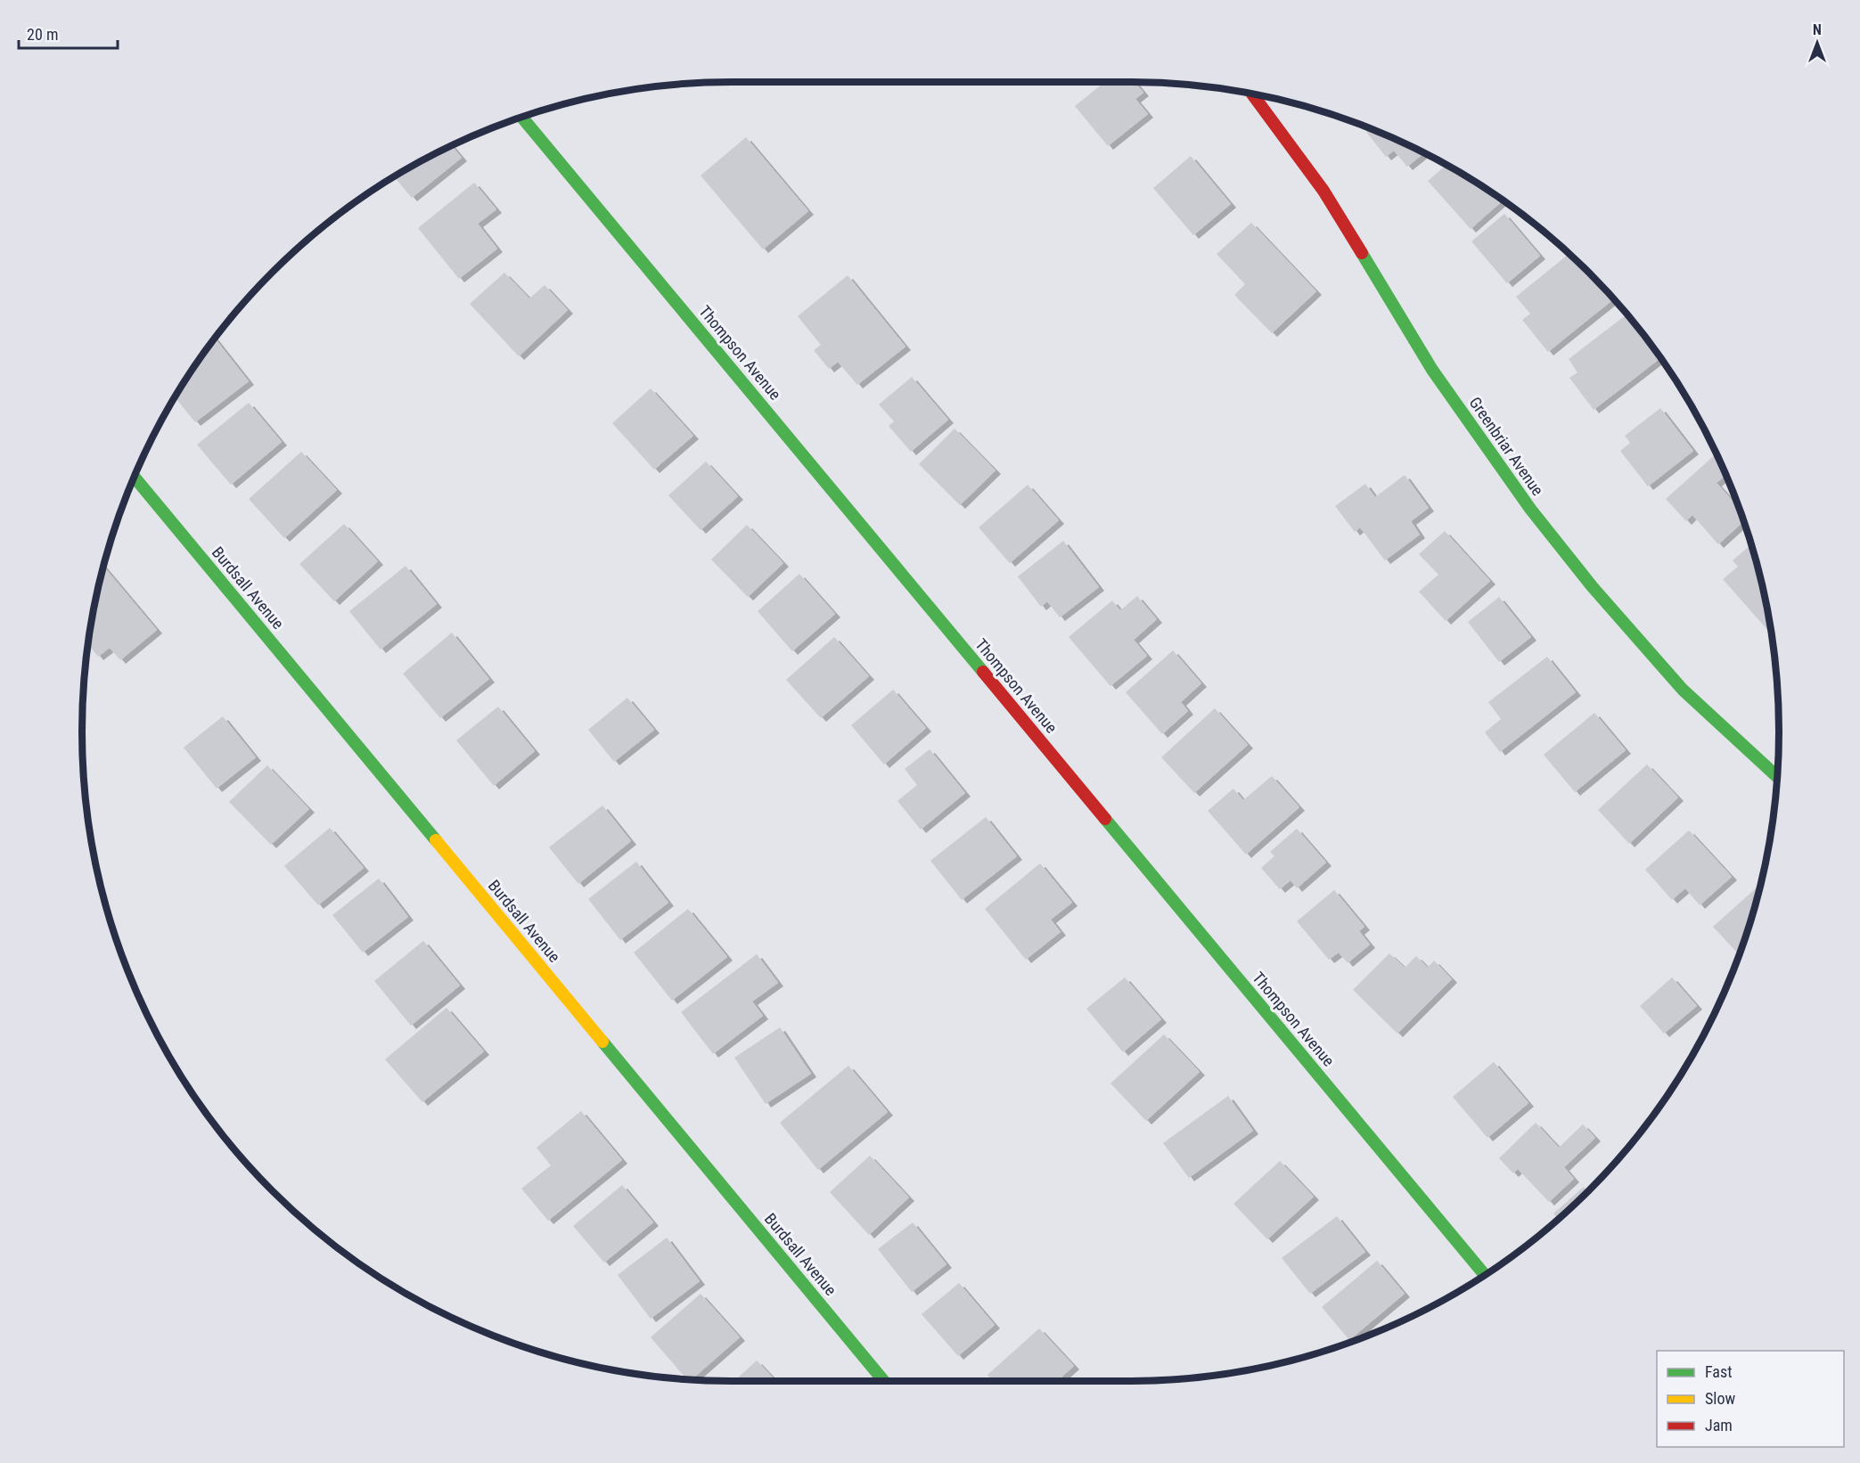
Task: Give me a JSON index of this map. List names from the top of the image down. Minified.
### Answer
{"streets":{"street":["Thompson Avenue","Greenbriar Avenue","Burdsall Avenue"]},"legend":["Fast","Slow","Jam"],"scale_bar":"20 m","north":"top"}
